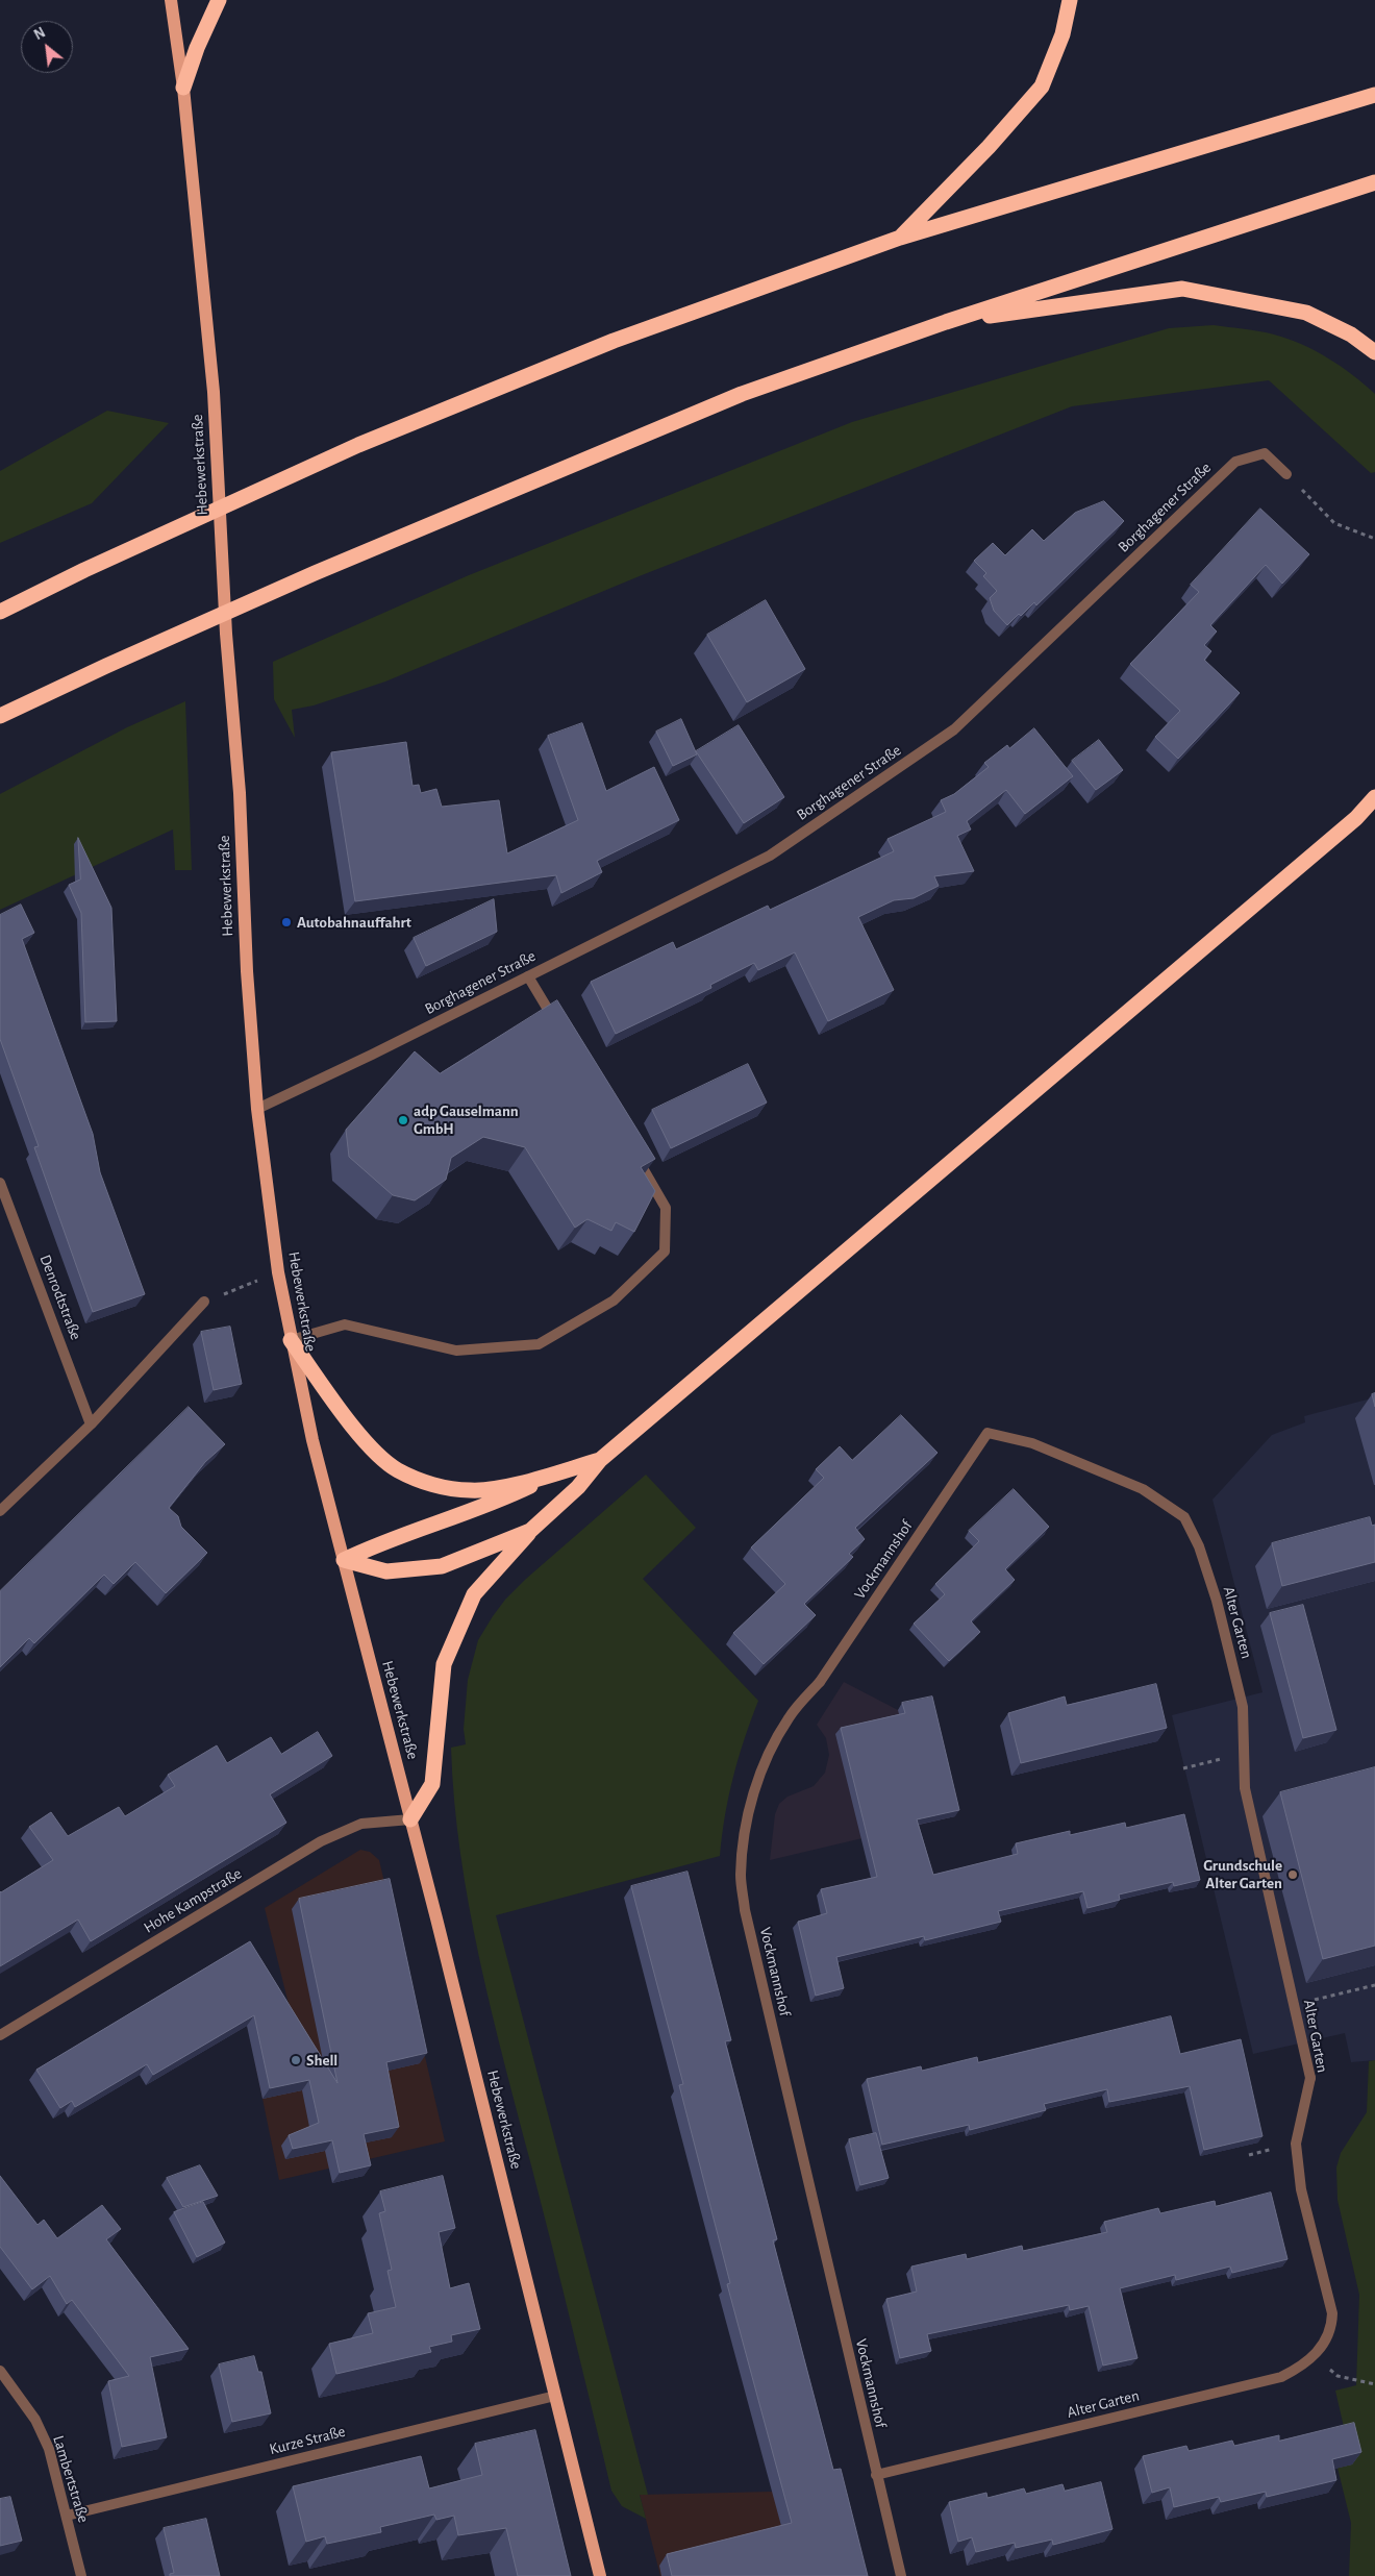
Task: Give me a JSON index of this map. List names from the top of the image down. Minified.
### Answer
{"streets":{"main road":["Hebewerkstraße"],"street":["Borghagener Straße","Denrodtstraße","Vockmannshof","Alter Garten","Hohe Kampstraße","Kurze Straße","Lambertstraße"]},"crossings":[["Hebewerkstraße","Borghagener Straße"],["Hebewerkstraße","Hohe Kampstraße"],["Hebewerkstraße","Kurze Straße"],["Vockmannshof","Alter Garten"],["Kurze Straße","Lambertstraße"]],"places":["Autobahnauffahrt","adp Gauselmann GmbH","Grundschule Alter Garten","Shell"],"north":"top left"}
